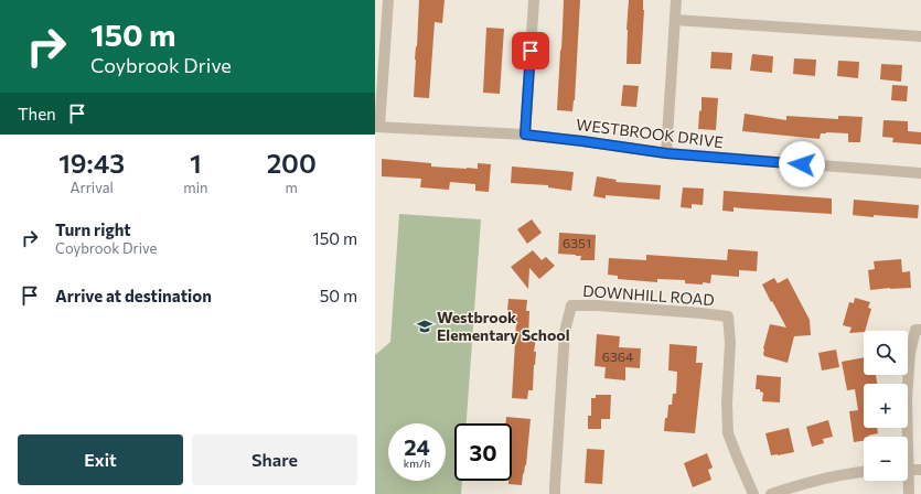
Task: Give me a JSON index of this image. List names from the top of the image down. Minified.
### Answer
{"streets":{"street":["WESTBROOK DRIVE","DOWNHILL ROAD"]},"places":{"school or university":["Westbrook Elementary School"]},"house_numbers":["6351","6364"],"page":{"turn":["150 m","Coybrook Drive"],"then":"Then","eta":["19:43","Arrival","1","min","200","m"],"list":[{"name":"Turn right","note":"Coybrook Drive","value":"150 m"},{"name":"Arrive at destination","value":"50 m"}],"map_buttons":["+","−"],"speed":"24 km/h","limit":"30","buttons":["Exit","Share"]}}
